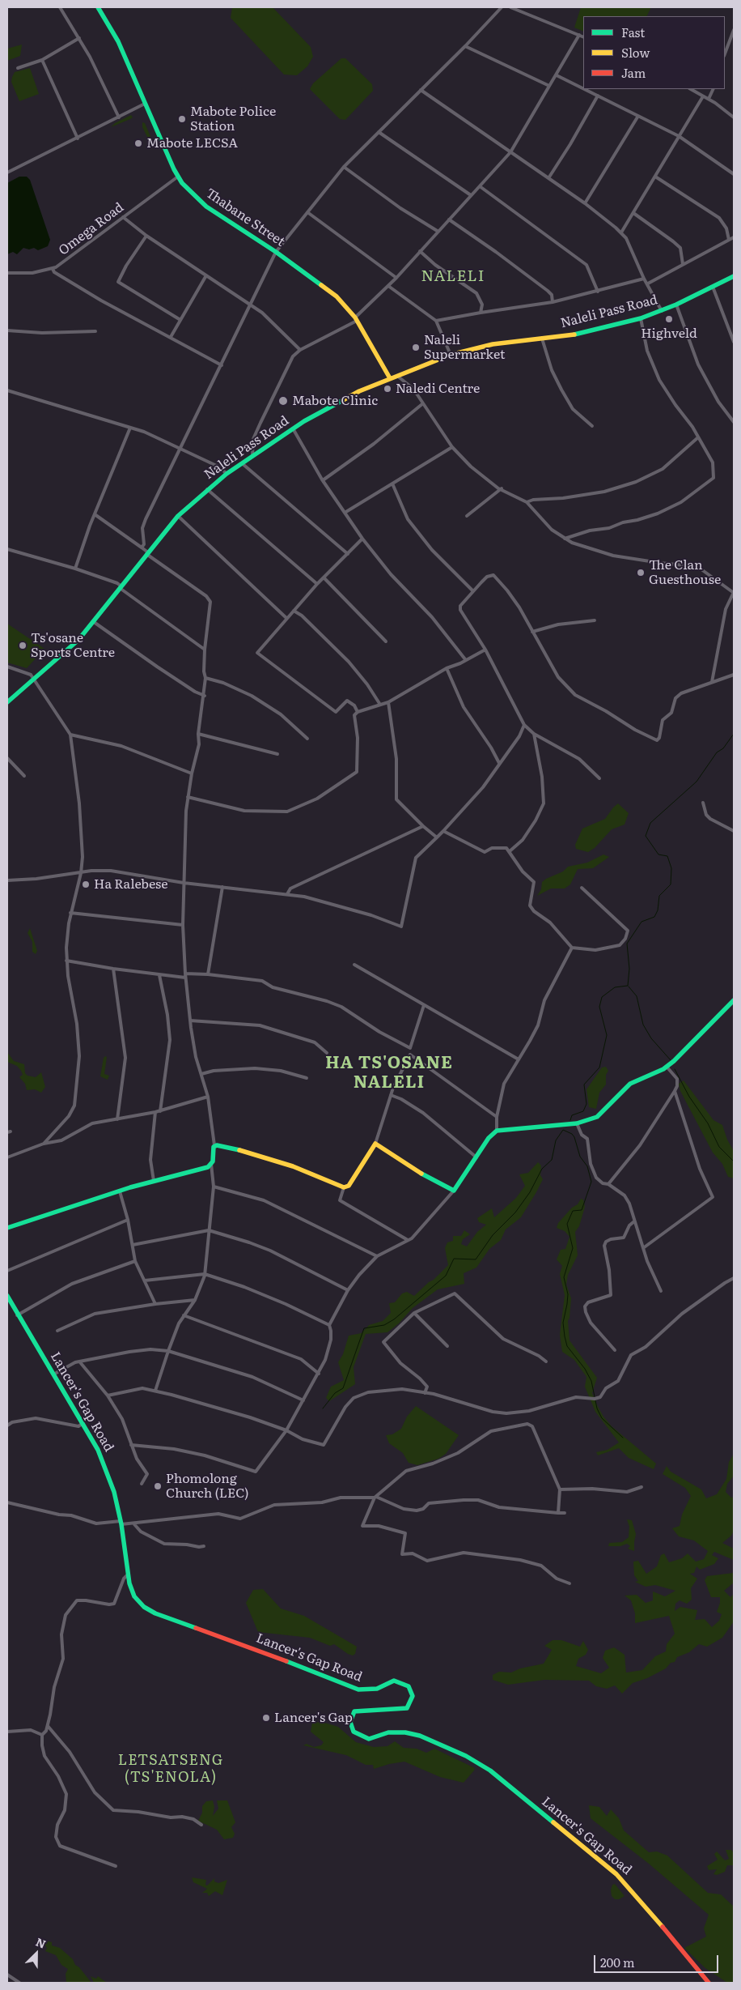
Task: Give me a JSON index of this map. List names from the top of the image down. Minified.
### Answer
{"streets":{"main road":["Thabane Street","Naleli Pass Road","Lancer's Gap Road"],"street":["Omega Road"]},"crossings":[["Thabane Street","Omega Road"],["Thabane Street","Naleli Pass Road"]],"districts":["NALELI","HA TS'OSANE NALELI","LETSATSENG (TS'ENOLA)"],"places":["Mabote Police Station","Mabote LECSA","Highveld","Naleli Supermarket","Naledi Centre","Mabote Clinic","The Clan Guesthouse","Ts'osane Sports Centre","Ha Ralebese","Phomolong Church (LEC)","Lancer's Gap"],"legend":["Fast","Slow","Jam"],"scale_bar":"200 m","north":"top right"}
